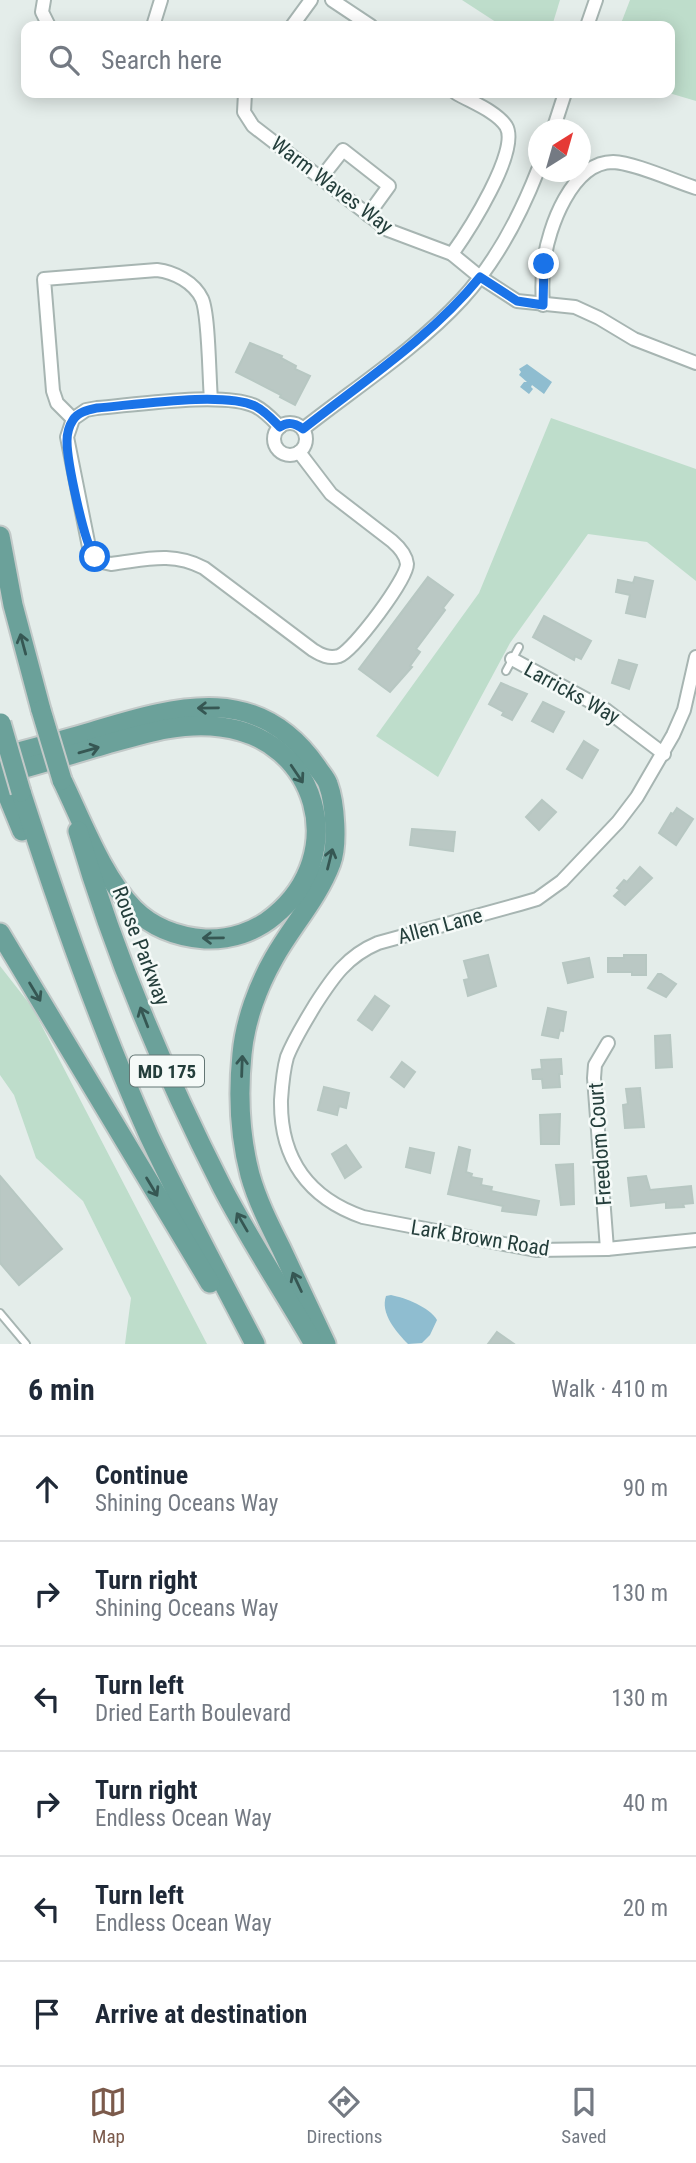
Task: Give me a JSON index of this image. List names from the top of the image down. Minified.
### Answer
{"streets":{"main road":["Rouse Parkway","MD 175"],"street":["Warm Waves Way","Larricks Way","Allen Lane","Freedom Court","Lark Brown Road"]},"crossings":[["Larricks Way","Allen Lane"],["Allen Lane","Lark Brown Road"],["Freedom Court","Lark Brown Road"]],"north":"top right","page":{"search":"Search here","heading":["6 min","Walk · 410 m"],"list":[["Continue","Shining Oceans Way","90 m"],["Turn right","Shining Oceans Way","130 m"],["Turn left","Dried Earth Boulevard","130 m"],["Turn right","Endless Ocean Way","40 m"],["Turn left","Endless Ocean Way","20 m"],"Arrive at destination"],"nav":["Map","Directions","Saved"]}}
